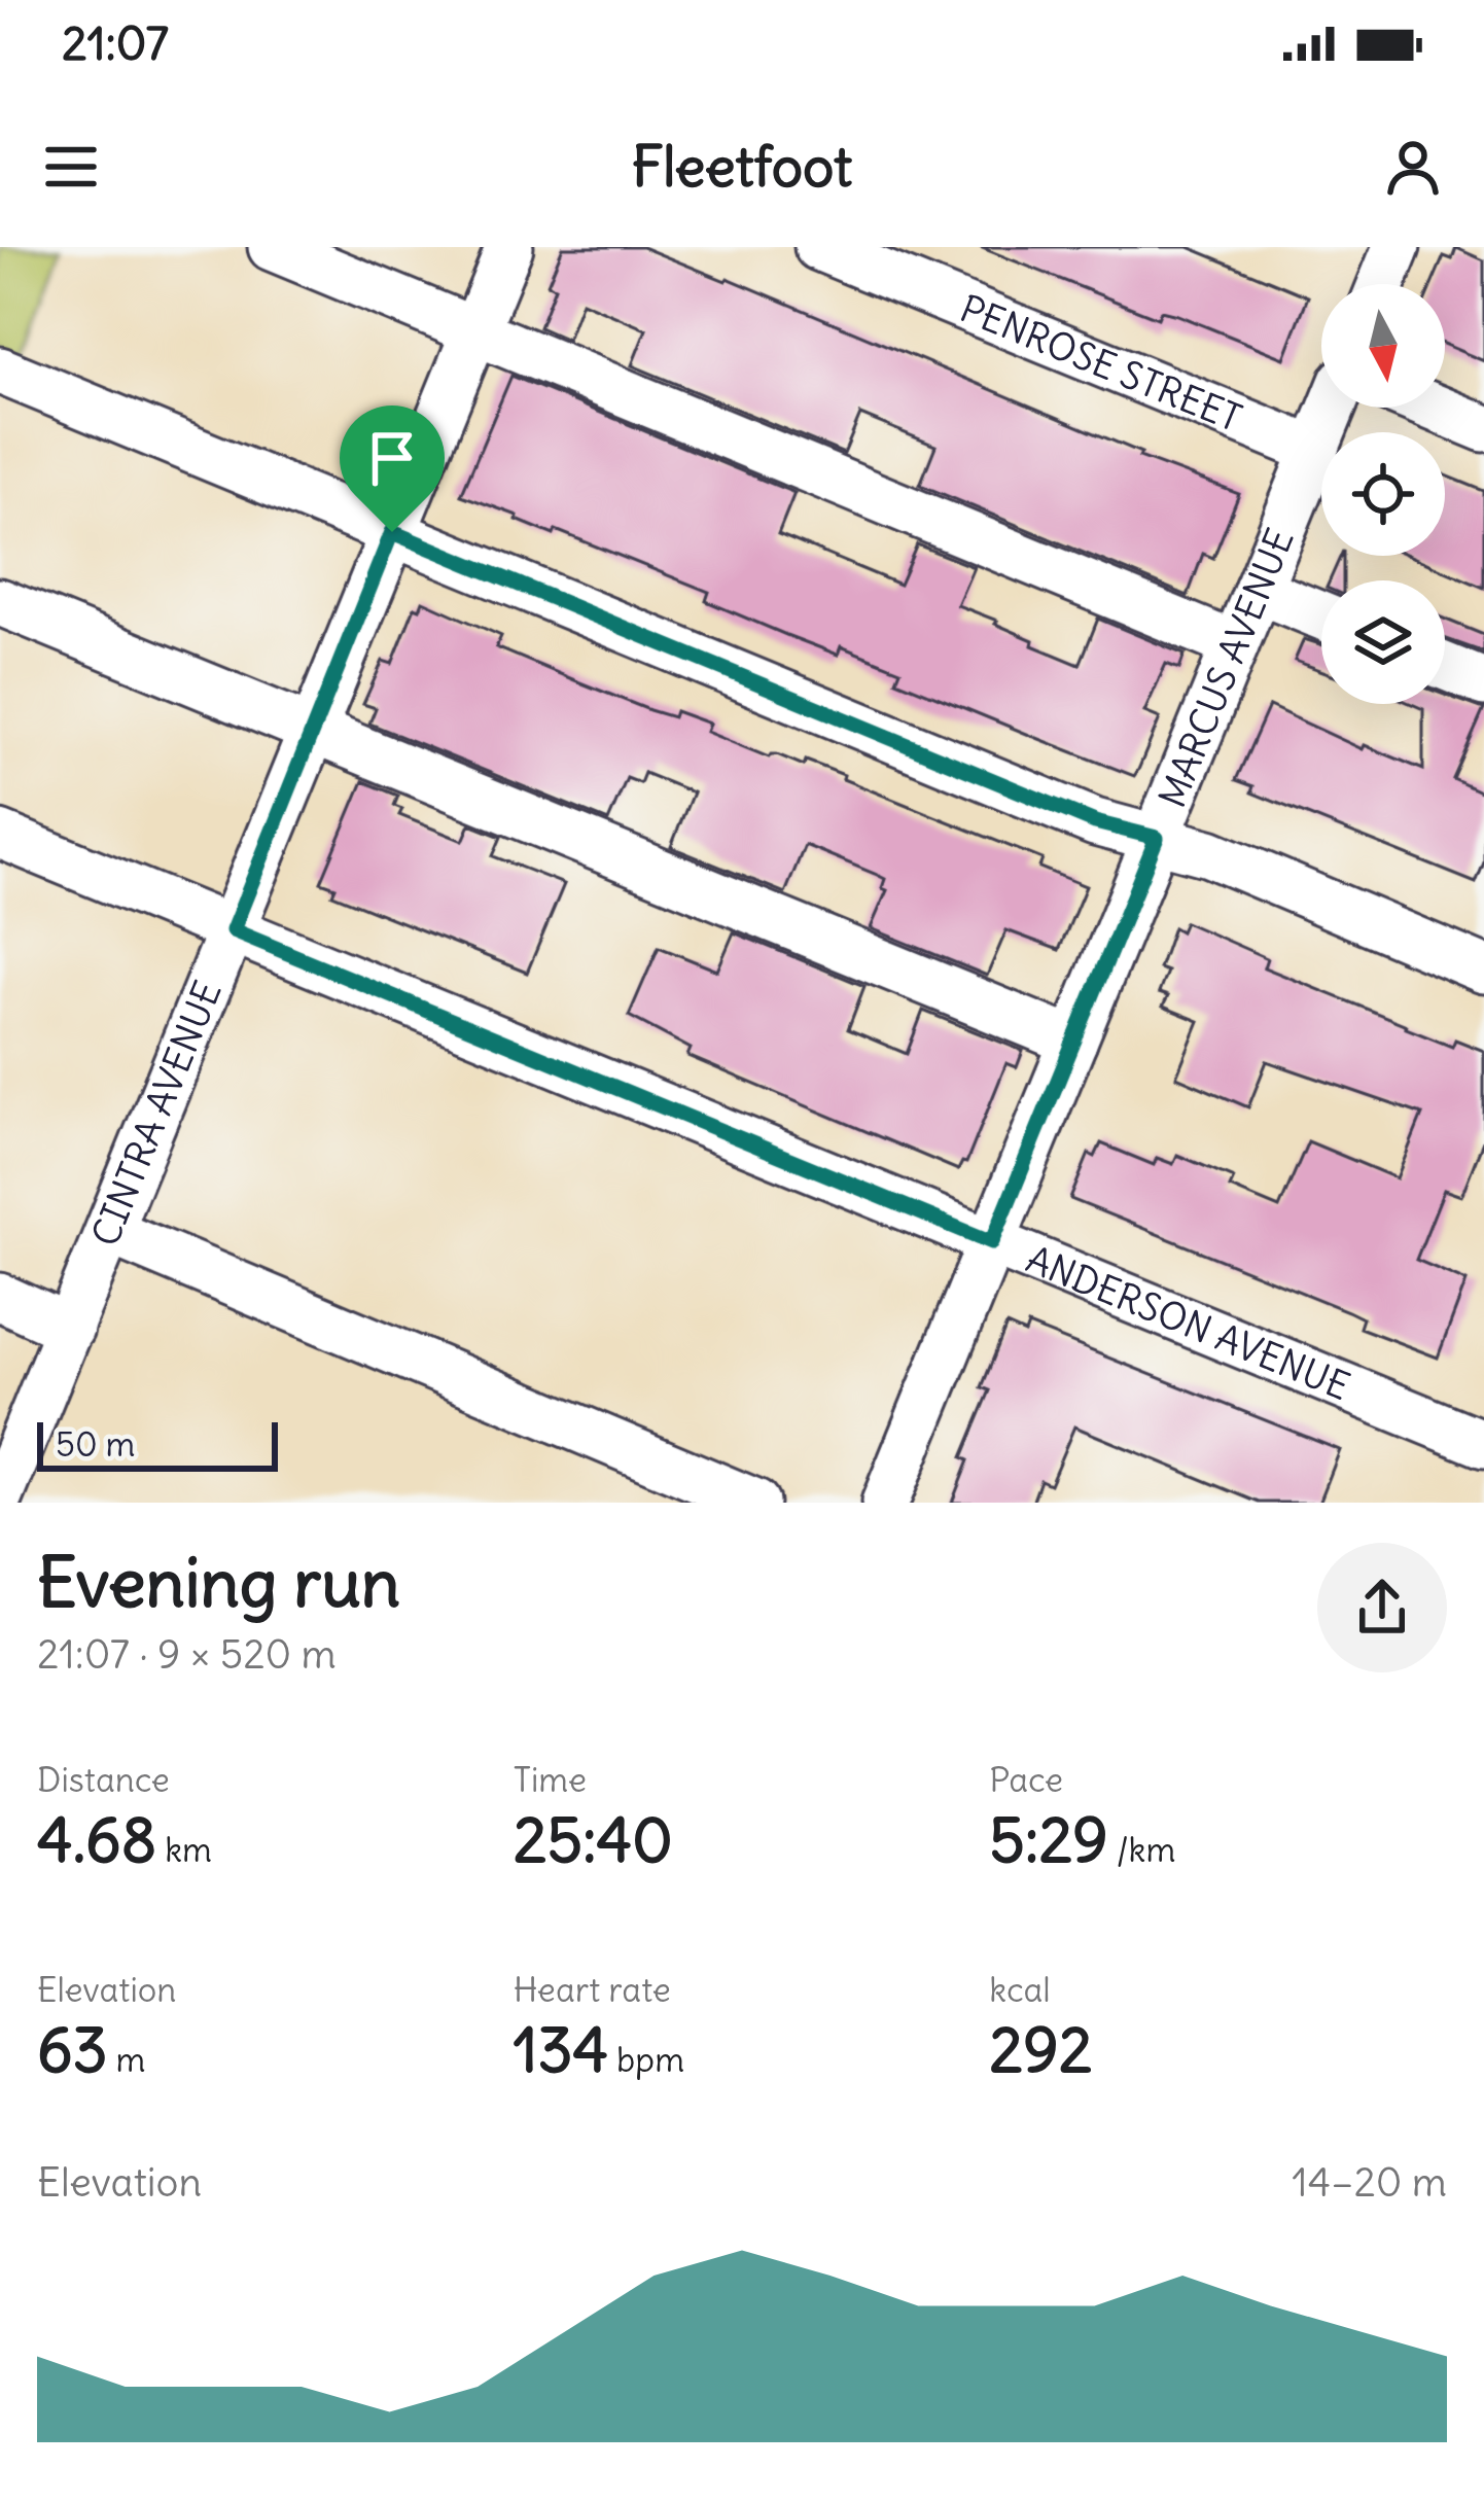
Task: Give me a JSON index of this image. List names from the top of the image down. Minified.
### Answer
{"streets":{"street":["PENROSE STREET","MARCUS AVENUE","CINTRA AVENUE","ANDERSON AVENUE"]},"crossings":[["PENROSE STREET","MARCUS AVENUE"],["MARCUS AVENUE","ANDERSON AVENUE"],["CINTRA AVENUE","ANDERSON AVENUE"]],"scale_bar":"50 m","north":"bottom","page":{"status":"21:07","header":"Fleetfoot","scale":"50 m","heading":["Evening run","21:07 · 9 × 520 m"],"stats":[["Distance","4.68 km"],["Time","25:40"],["Pace","5:29 /km"],["Elevation","63 m"],["Heart rate","134 bpm"],["kcal","292"]],"chart":["Elevation","14–20 m"]}}
